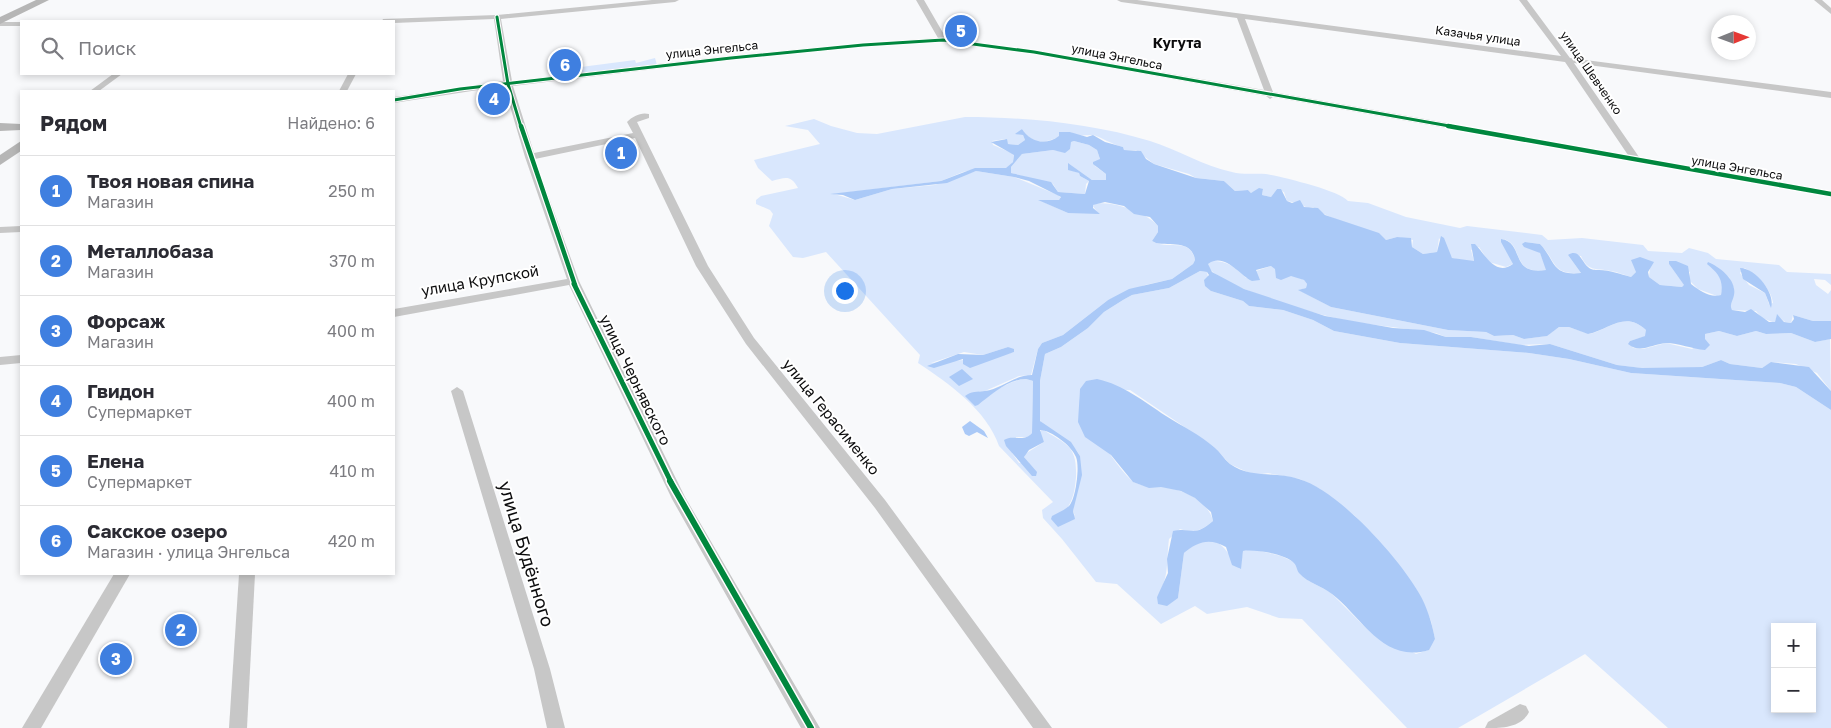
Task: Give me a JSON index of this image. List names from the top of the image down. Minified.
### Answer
{"streets":{"street":["Казачья улица","улица Энгельса","улица Шевченко","улица Крупской","улица Чернявского","улица Герасименко","улица Будённого"]},"crossings":[["Казачья улица","улица Шевченко"],["улица Энгельса","улица Шевченко"],["улица Энгельса","улица Чернявского"],["улица Крупской","улица Чернявского"]],"districts":["Кугута"],"north":"right","page":{"pins":["5","6","4","1","2","3"],"search":"Поиск","heading":["Рядом","Найдено: 6"],"list":[{"mark":"1","name":"Твоя новая спина","note":"Магазин","value":"250 m"},{"mark":"2","name":"Металлобаза","note":"Магазин","value":"370 m"},{"mark":"3","name":"Форсаж","note":"Магазин","value":"400 m"},{"mark":"4","name":"Гвидон","note":"Супермаркет","value":"400 m"},{"mark":"5","name":"Елена","note":"Супермаркет","value":"410 m"},{"mark":"6","name":"Сакское озеро","note":"Магазин · улица Энгельса","value":"420 m"}],"map_buttons":["+","−"]}}
